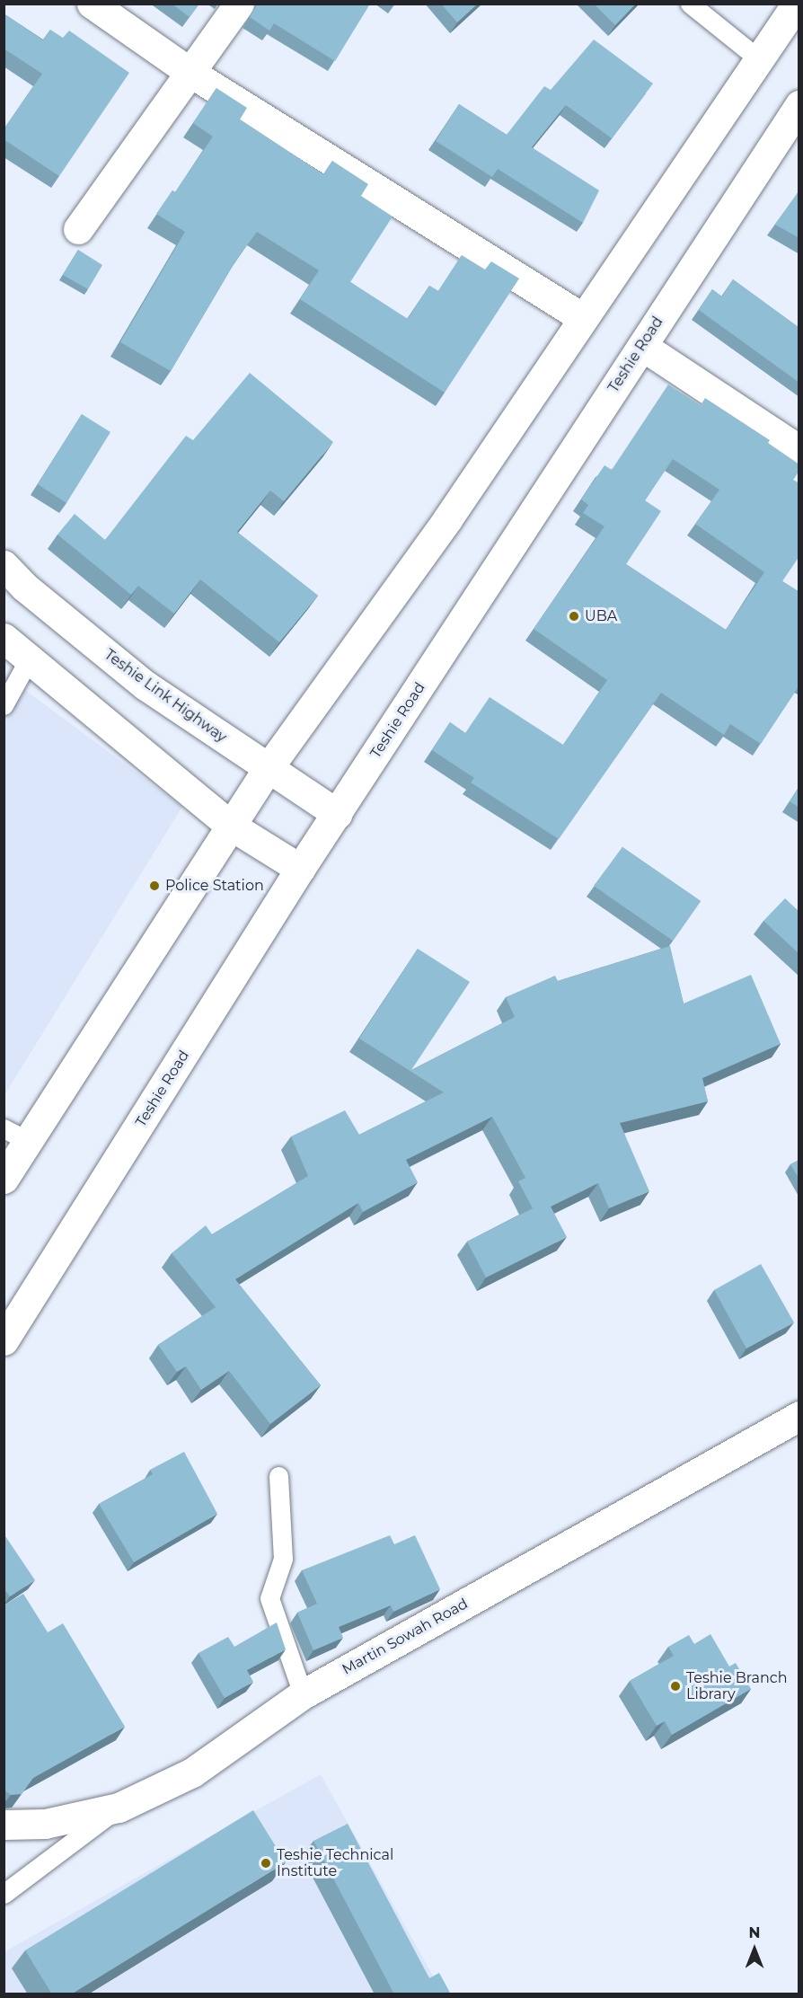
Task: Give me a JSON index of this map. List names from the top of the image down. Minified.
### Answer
{"streets":{"main road":["Teshie Road","Teshie Link Highway","Martin Sowah Road"]},"crossings":[["Teshie Road","Teshie Link Highway"]],"places":["UBA","Police Station","Teshie Branch Library","Teshie Technical Institute"],"north":"top"}
